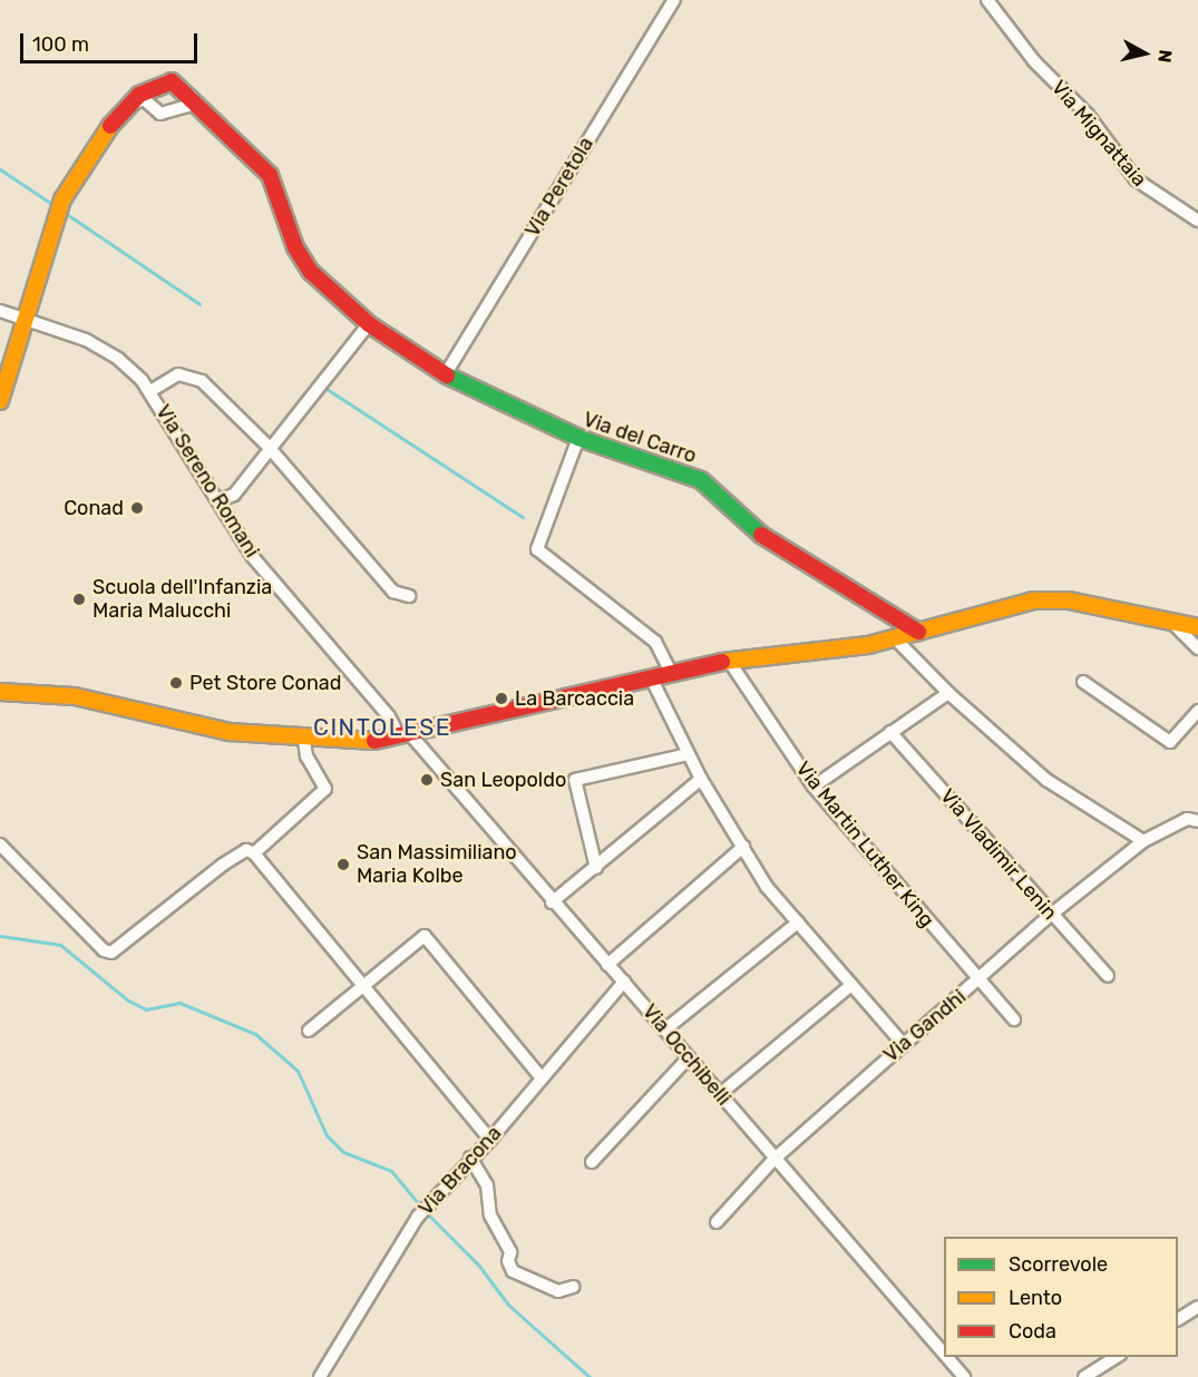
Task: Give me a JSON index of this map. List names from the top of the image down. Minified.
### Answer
{"streets":{"street":["Via Mignattaia","Via Peretola","Via del Carro","Via Sereno Romani","Via Martin Luther King","Via Vladimir Lenin","Via Gandhi","Via Occhibelli","Via Bracona"]},"crossings":[["Via Peretola","Via del Carro"],["Via Sereno Romani","Via Occhibelli"],["Via Martin Luther King","Via Gandhi"],["Via Vladimir Lenin","Via Gandhi"],["Via Gandhi","Via Occhibelli"],["Via Occhibelli","Via Bracona"]],"districts":["CINTOLESE"],"places":["Conad","Scuola dell'Infanzia Maria Malucchi","Pet Store Conad","La Barcaccia","San Leopoldo","San Massimiliano Maria Kolbe"],"legend":["Scorrevole","Lento","Coda"],"scale_bar":"100 m","north":"right"}
